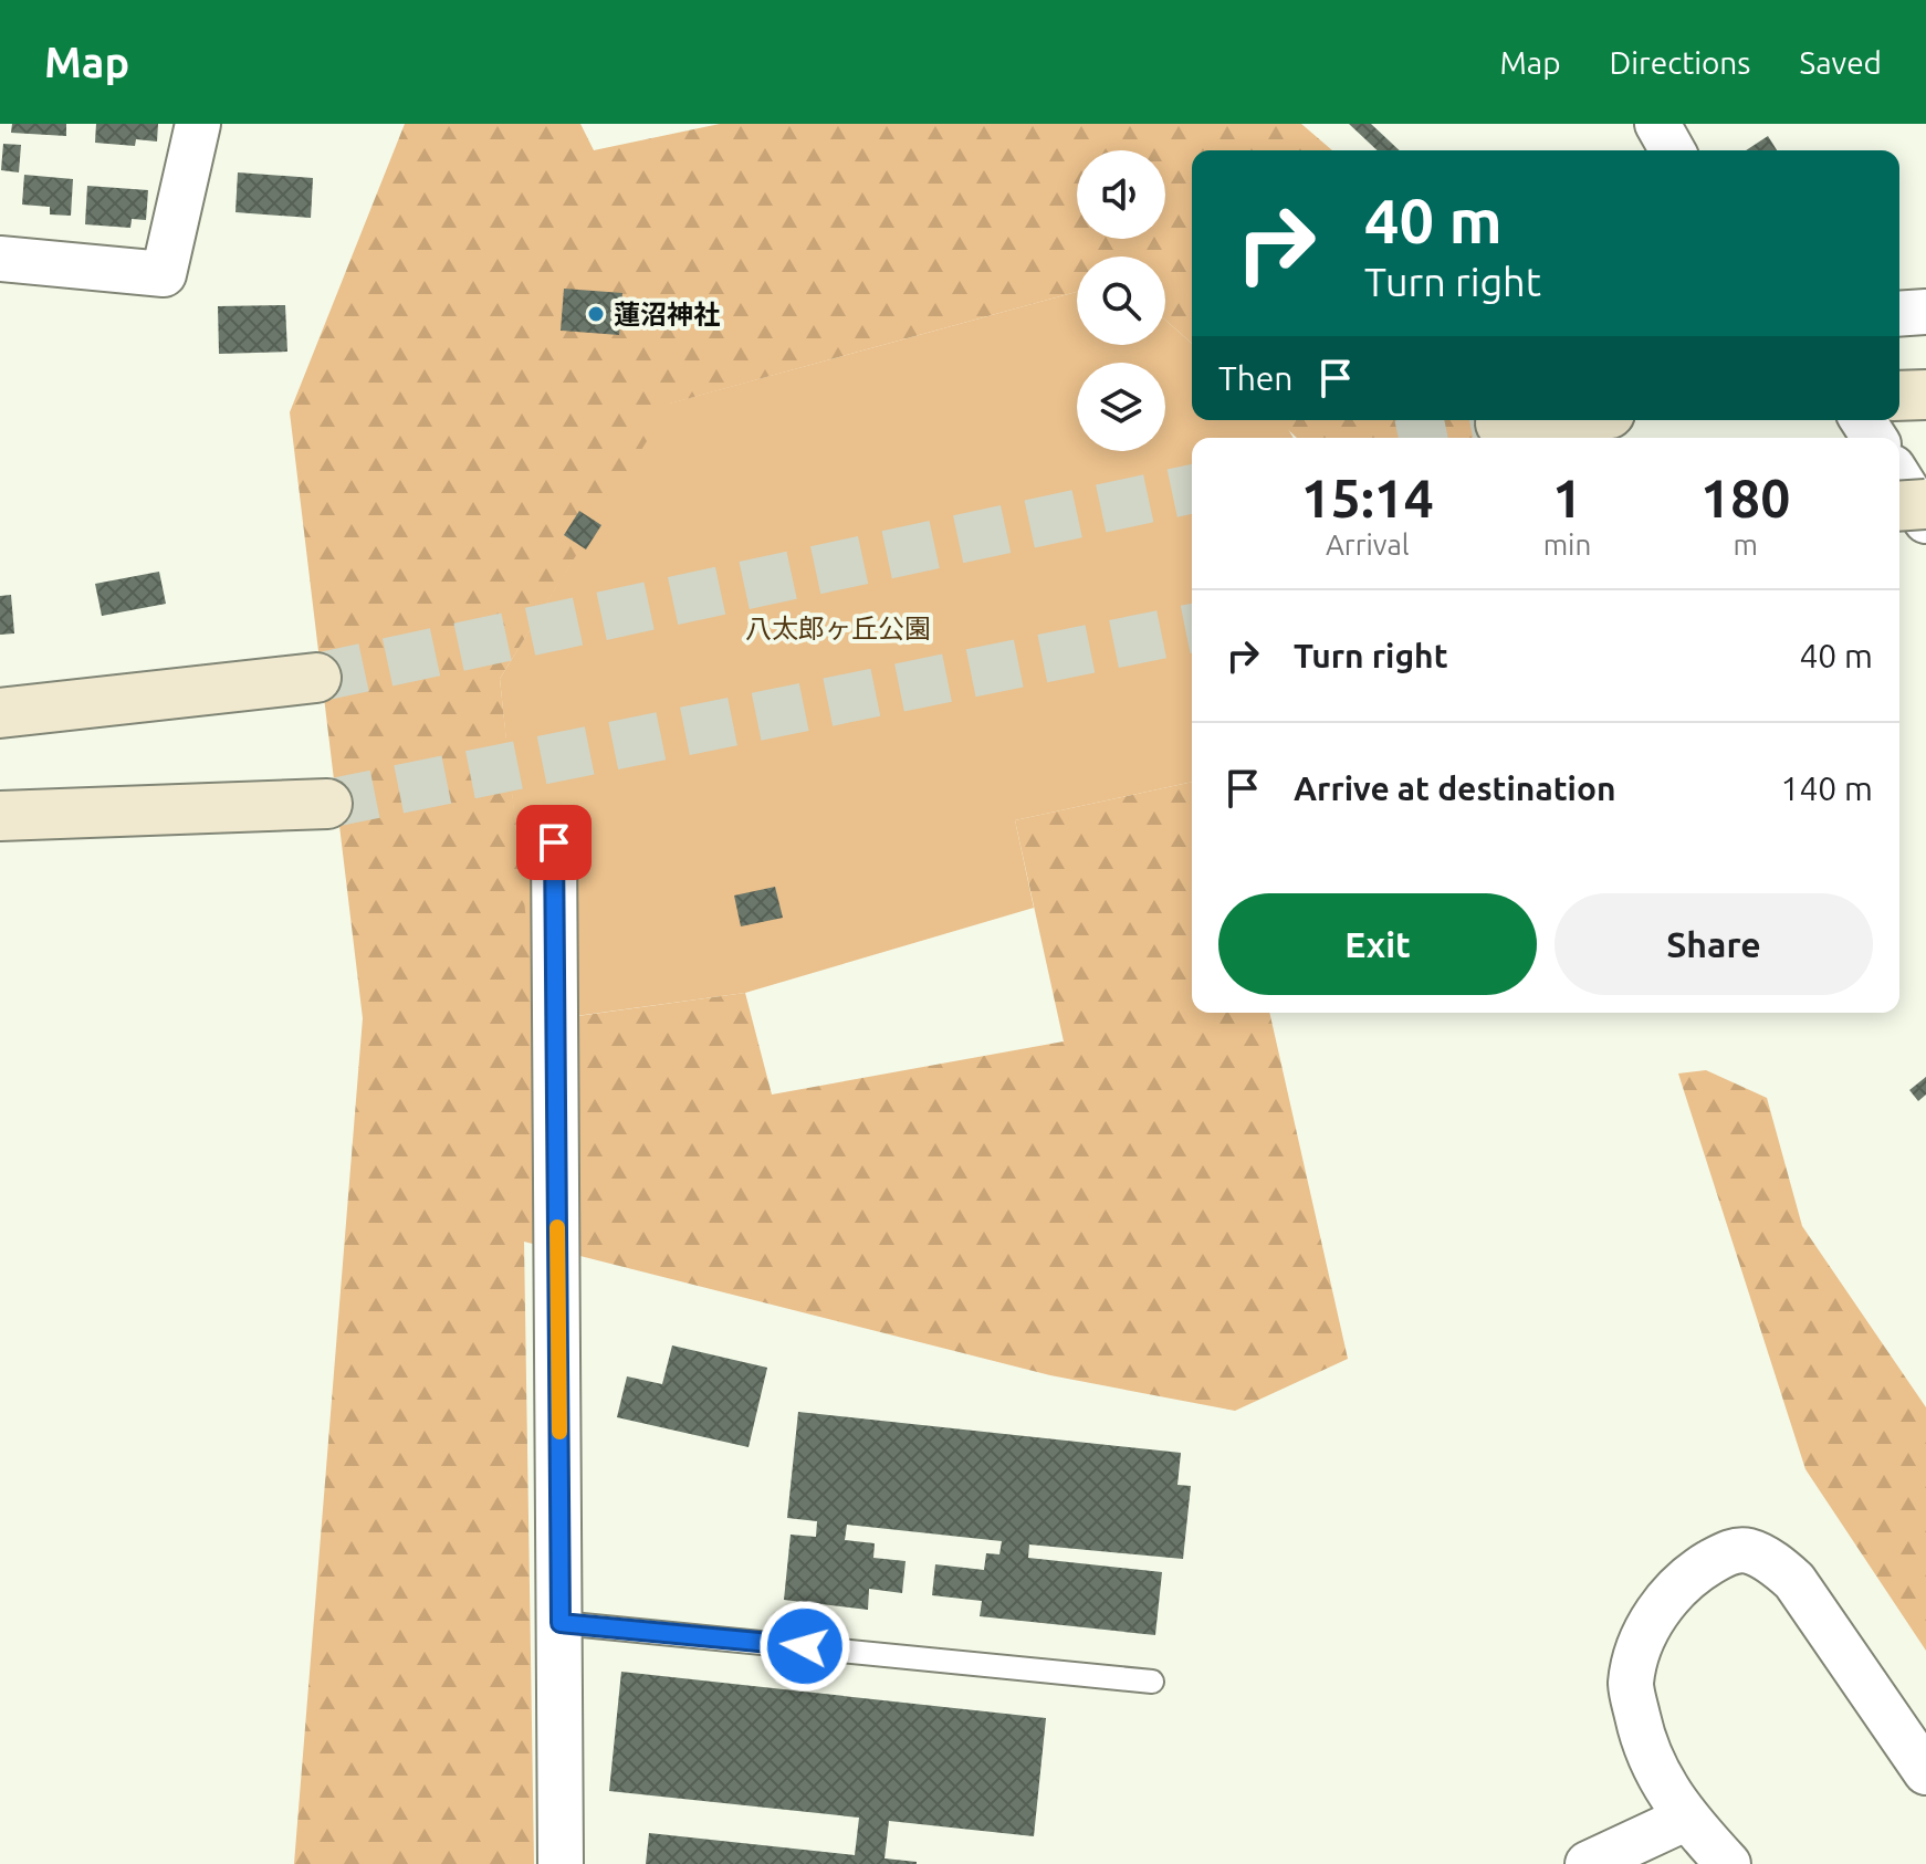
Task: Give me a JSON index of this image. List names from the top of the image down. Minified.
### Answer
{"parks":["八太郎ヶ丘公園"],"places":["蓮沼神社"],"page":{"header":"Map","nav":["Map","Directions","Saved"],"turn":["40 m","Turn right"],"then":"Then","eta":["15:14","Arrival","1","min","180","m"],"list":[{"name":"Turn right","value":"40 m"},{"name":"Arrive at destination","value":"140 m"}],"buttons":["Exit","Share"]}}
